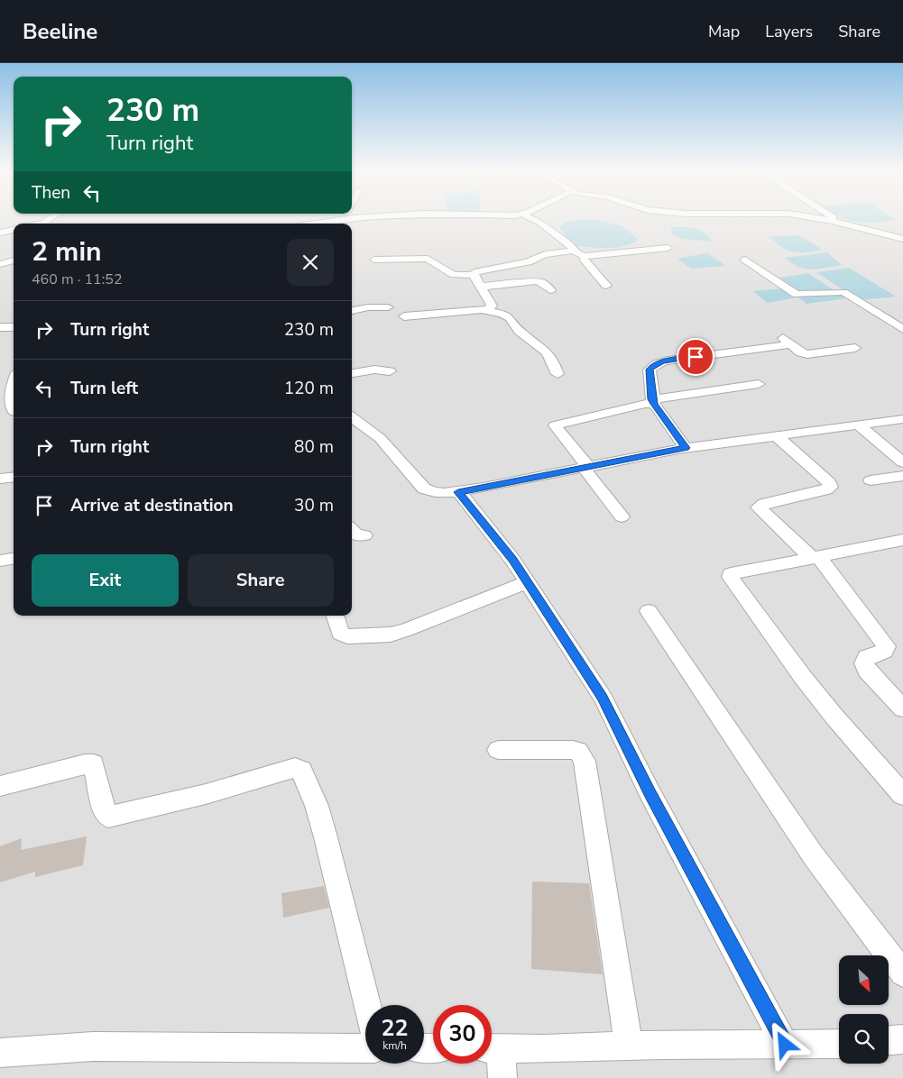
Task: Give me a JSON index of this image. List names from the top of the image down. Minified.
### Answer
{"north":"bottom right","page":{"header":"Beeline","nav":["Map","Layers","Share"],"turn":["230 m","Turn right"],"then":"Then","heading":["2 min","460 m · 11:52"],"list":[{"name":"Turn right","value":"230 m"},{"name":"Turn left","value":"120 m"},{"name":"Turn right","value":"80 m"},{"name":"Arrive at destination","value":"30 m"}],"buttons":["Exit","Share"],"speed":"22 km/h","limit":"30"}}
